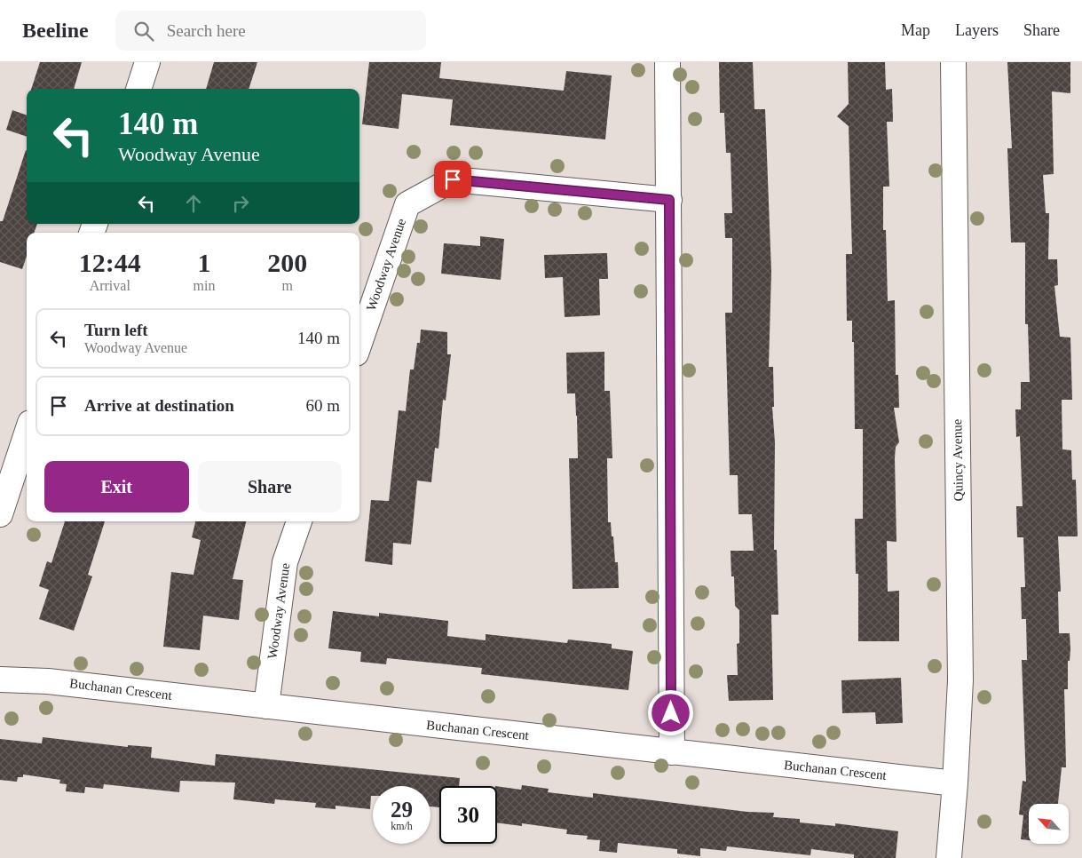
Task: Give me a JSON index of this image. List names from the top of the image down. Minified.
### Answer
{"streets":{"street":["Woodway Avenue","Quincy Avenue","Buchanan Crescent"]},"crossings":[["Woodway Avenue","Buchanan Crescent"],["Quincy Avenue","Buchanan Crescent"]],"north":"top left","page":{"header":"Beeline","search":"Search here","nav":["Map","Layers","Share"],"turn":["140 m","Woodway Avenue"],"eta":["12:44","Arrival","1","min","200","m"],"list":[{"name":"Turn left","note":"Woodway Avenue","value":"140 m"},{"name":"Arrive at destination","value":"60 m"}],"buttons":["Exit","Share"],"speed":"29 km/h","limit":"30"}}
